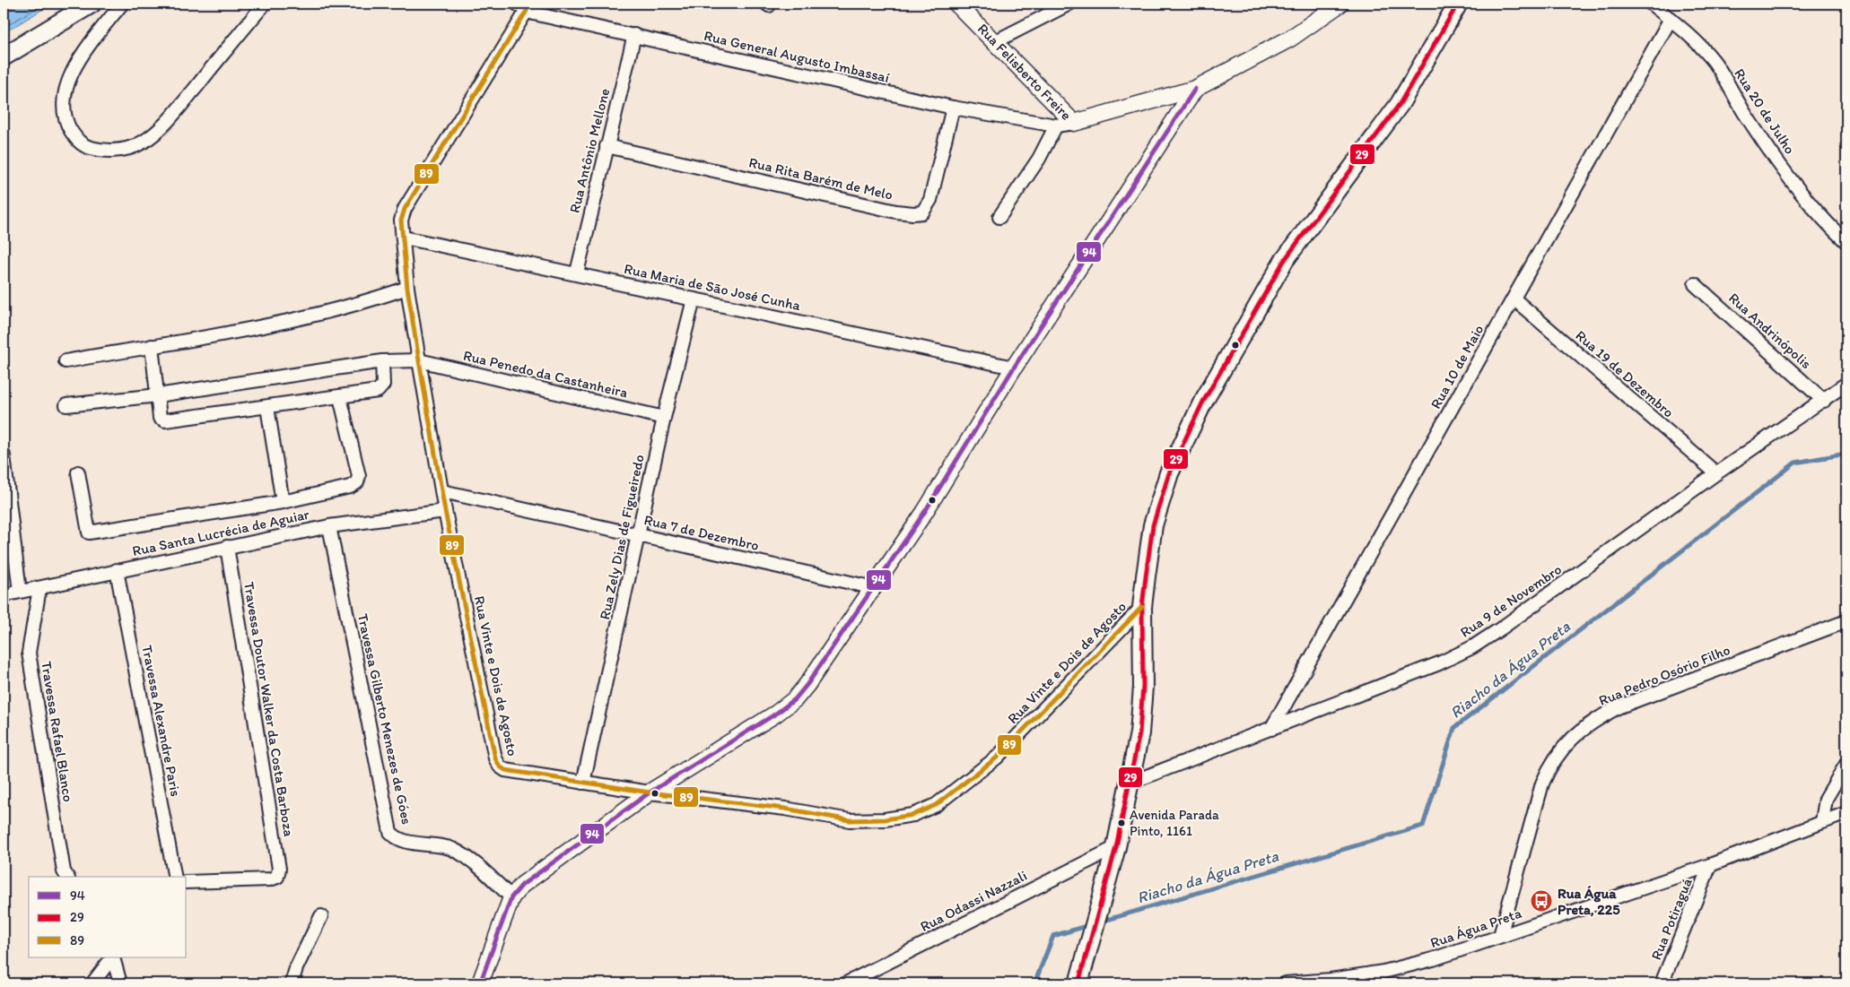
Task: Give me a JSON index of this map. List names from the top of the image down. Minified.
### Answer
{"streets":{"street":["Rua General Augusto Imbassaí","Rua Felisberto Freire","Rua 20 de Julho","Rua Antônio Mellone","Rua Rita Barém de Melo","Rua Maria de São José Cunha","Rua Andrinópolis","Rua 10 de Maio","Rua Penedo da Castanheira","Rua 19 de Dezembro","Rua Santa Lucrécia de Aguiar","Rua 7 de Dezembro","Rua Zely Dias de Figueiredo","Rua 9 de Novembro","Rua Vinte e Dois de Agosto","Rua Pedro Osório Filho","Travessa Doutor Walker da Costa Barboza","Travessa Gilberto Menezes de Góes","Travessa Alexandre Paris","Travessa Rafael Blanco","Rua Odassi Nazzali","Rua Potiraguá","Rua Água Preta"]},"crossings":[["Rua General Augusto Imbassaí","Rua Felisberto Freire"],["Rua General Augusto Imbassaí","Rua Antônio Mellone"],["Rua General Augusto Imbassaí","Rua Rita Barém de Melo"],["Rua General Augusto Imbassaí","Rua Vinte e Dois de Agosto"],["Rua 20 de Julho","Rua 10 de Maio"],["Rua Antônio Mellone","Rua Rita Barém de Melo"],["Rua Antônio Mellone","Rua Maria de São José Cunha"],["Rua Maria de São José Cunha","Rua Zely Dias de Figueiredo"],["Rua Maria de São José Cunha","Rua Vinte e Dois de Agosto"],["Rua Andrinópolis","Rua 9 de Novembro"],["Rua 10 de Maio","Rua 19 de Dezembro"],["Rua 10 de Maio","Rua 9 de Novembro"],["Rua Penedo da Castanheira","Rua Zely Dias de Figueiredo"],["Rua Penedo da Castanheira","Rua Vinte e Dois de Agosto"],["Rua 19 de Dezembro","Rua 9 de Novembro"],["Rua Santa Lucrécia de Aguiar","Rua Vinte e Dois de Agosto"],["Rua Santa Lucrécia de Aguiar","Travessa Doutor Walker da Costa Barboza"],["Rua Santa Lucrécia de Aguiar","Travessa Gilberto Menezes de Góes"],["Rua Santa Lucrécia de Aguiar","Travessa Alexandre Paris"],["Rua Santa Lucrécia de Aguiar","Travessa Rafael Blanco"],["Rua 7 de Dezembro","Rua Zely Dias de Figueiredo"],["Rua 7 de Dezembro","Rua Vinte e Dois de Agosto"],["Rua Zely Dias de Figueiredo","Rua Vinte e Dois de Agosto"],["Rua Pedro Osório Filho","Rua Água Preta"],["Rua Potiraguá","Rua Água Preta"]],"water":["Riacho da Água Preta"],"places":{"other":["Avenida Parada Pinto, 1161"],"bus stop":["Rua Água Preta, 225"]},"lines":["transit line 29","transit line 89","transit line 94"],"legend":["94","29","89"]}
